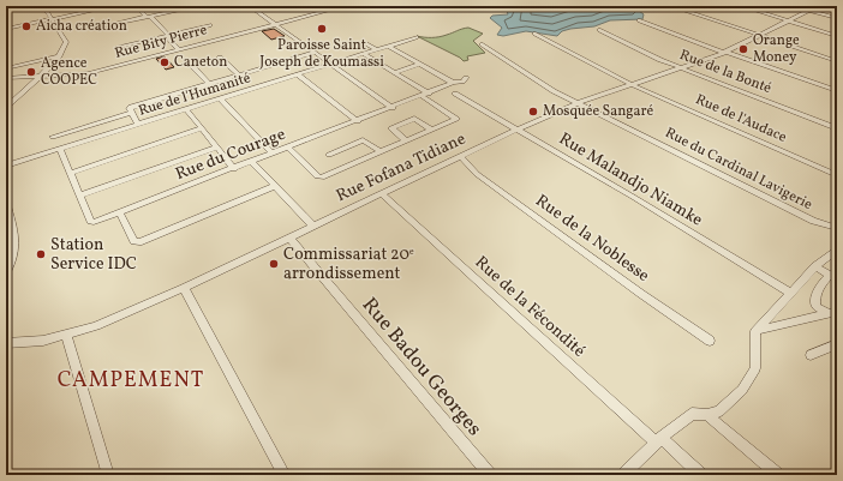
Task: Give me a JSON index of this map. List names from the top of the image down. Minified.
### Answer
{"streets":{"street":["Rue Bity Pierre","Rue de la Bonté","Rue de l'Humanité","Rue de l'Audace","Rue du Courage","Rue Fofana Tidiane","Rue du Cardinal Lavigerie","Rue Malandjo Niamke","Rue de la Noblesse","Rue de la Fécondité","Rue Badou Georges"]},"crossings":[["Rue de la Bonté","Rue Fofana Tidiane"],["Rue de l'Humanité","Rue du Courage"],["Rue de l'Audace","Rue Fofana Tidiane"],["Rue Fofana Tidiane","Rue du Cardinal Lavigerie"],["Rue Fofana Tidiane","Rue Malandjo Niamke"],["Rue Fofana Tidiane","Rue de la Noblesse"],["Rue Fofana Tidiane","Rue de la Fécondité"],["Rue Fofana Tidiane","Rue Badou Georges"]],"districts":["CAMPEMENT"],"places":["Aicha création","Paroisse Saint Joseph de Koumassi","Orange Money","Caneton","Agence COOPEC","Mosquée Sangaré","Station Service IDC","Commissariat 20ᵉ arrondissement"]}
